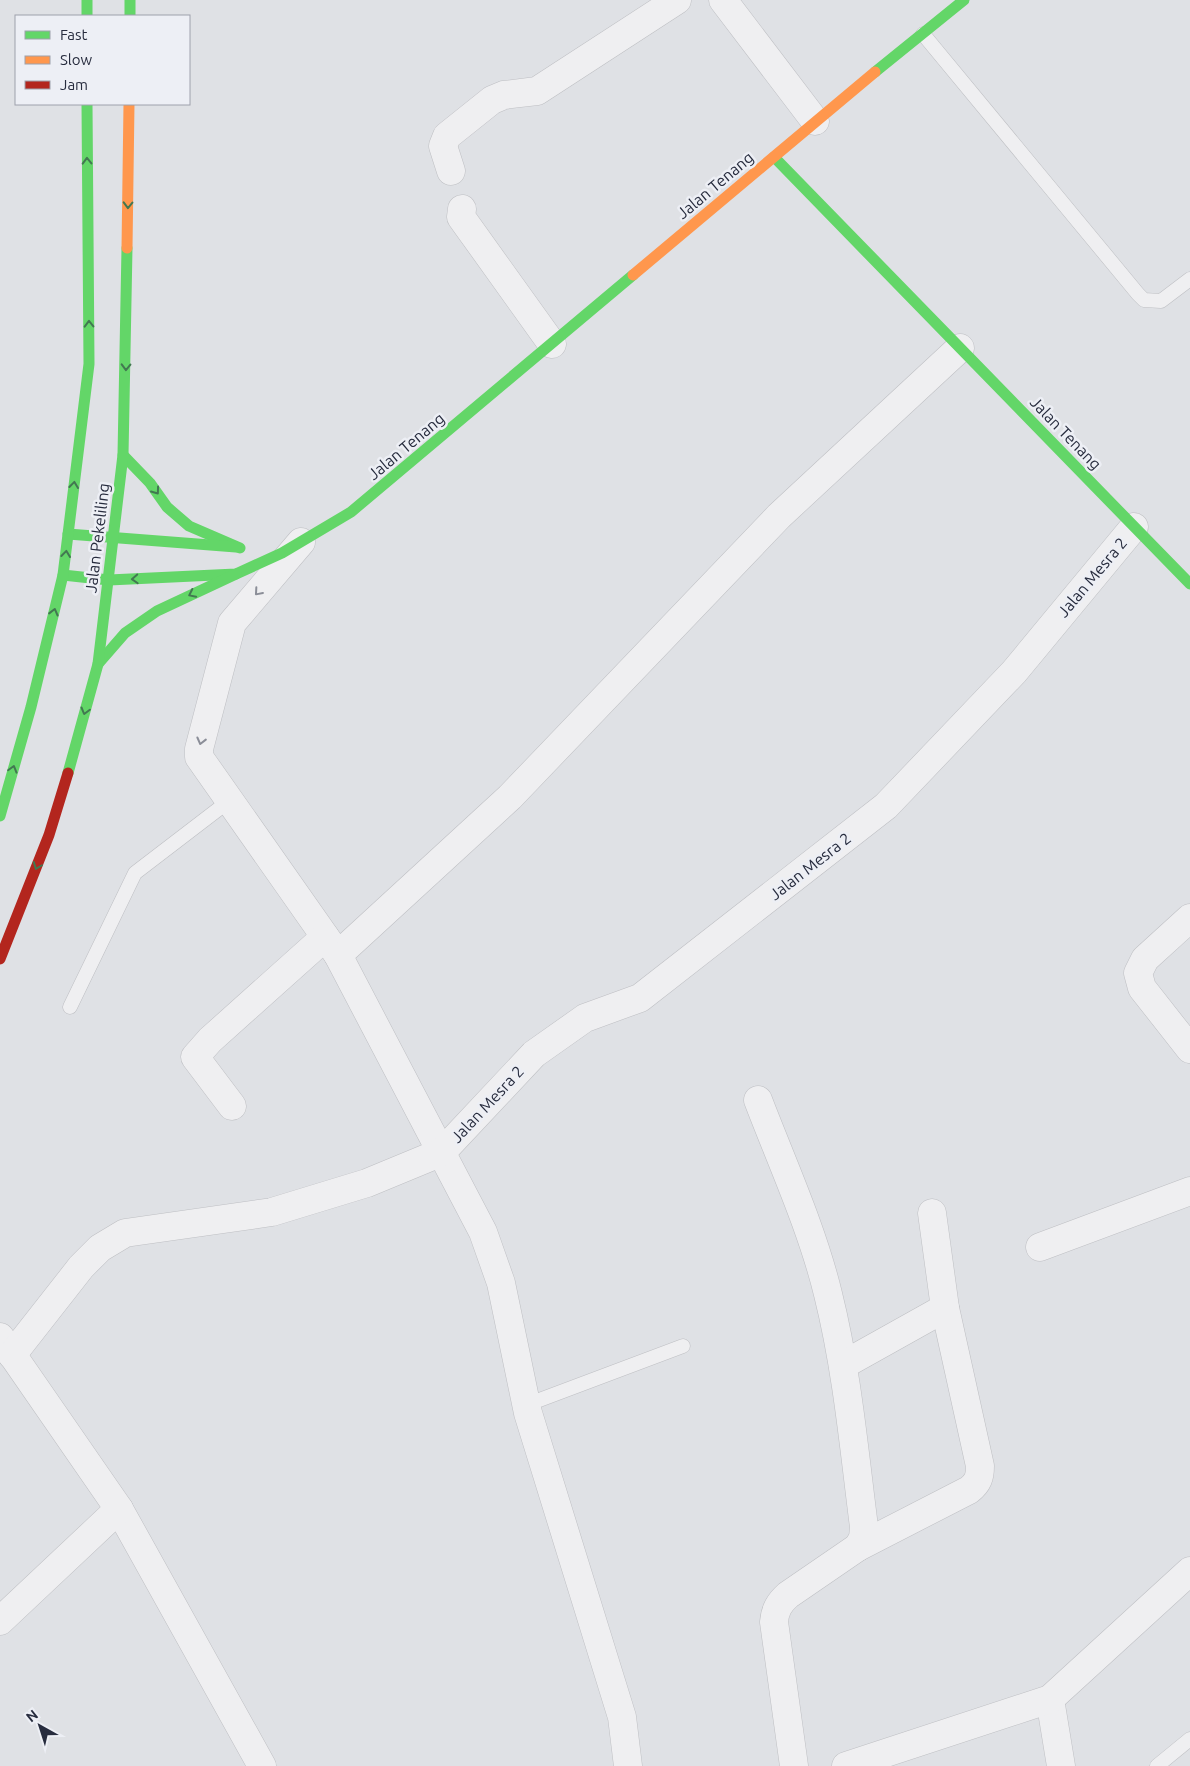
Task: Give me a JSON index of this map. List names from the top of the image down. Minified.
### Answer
{"streets":{"main road":["Jalan Tenang","Jalan Pekeliling"],"street":["Jalan Mesra 2"]},"crossings":[["Jalan Tenang","Jalan Pekeliling"],["Jalan Tenang","Jalan Mesra 2"]],"legend":["Fast","Slow","Jam"],"north":"top left"}
